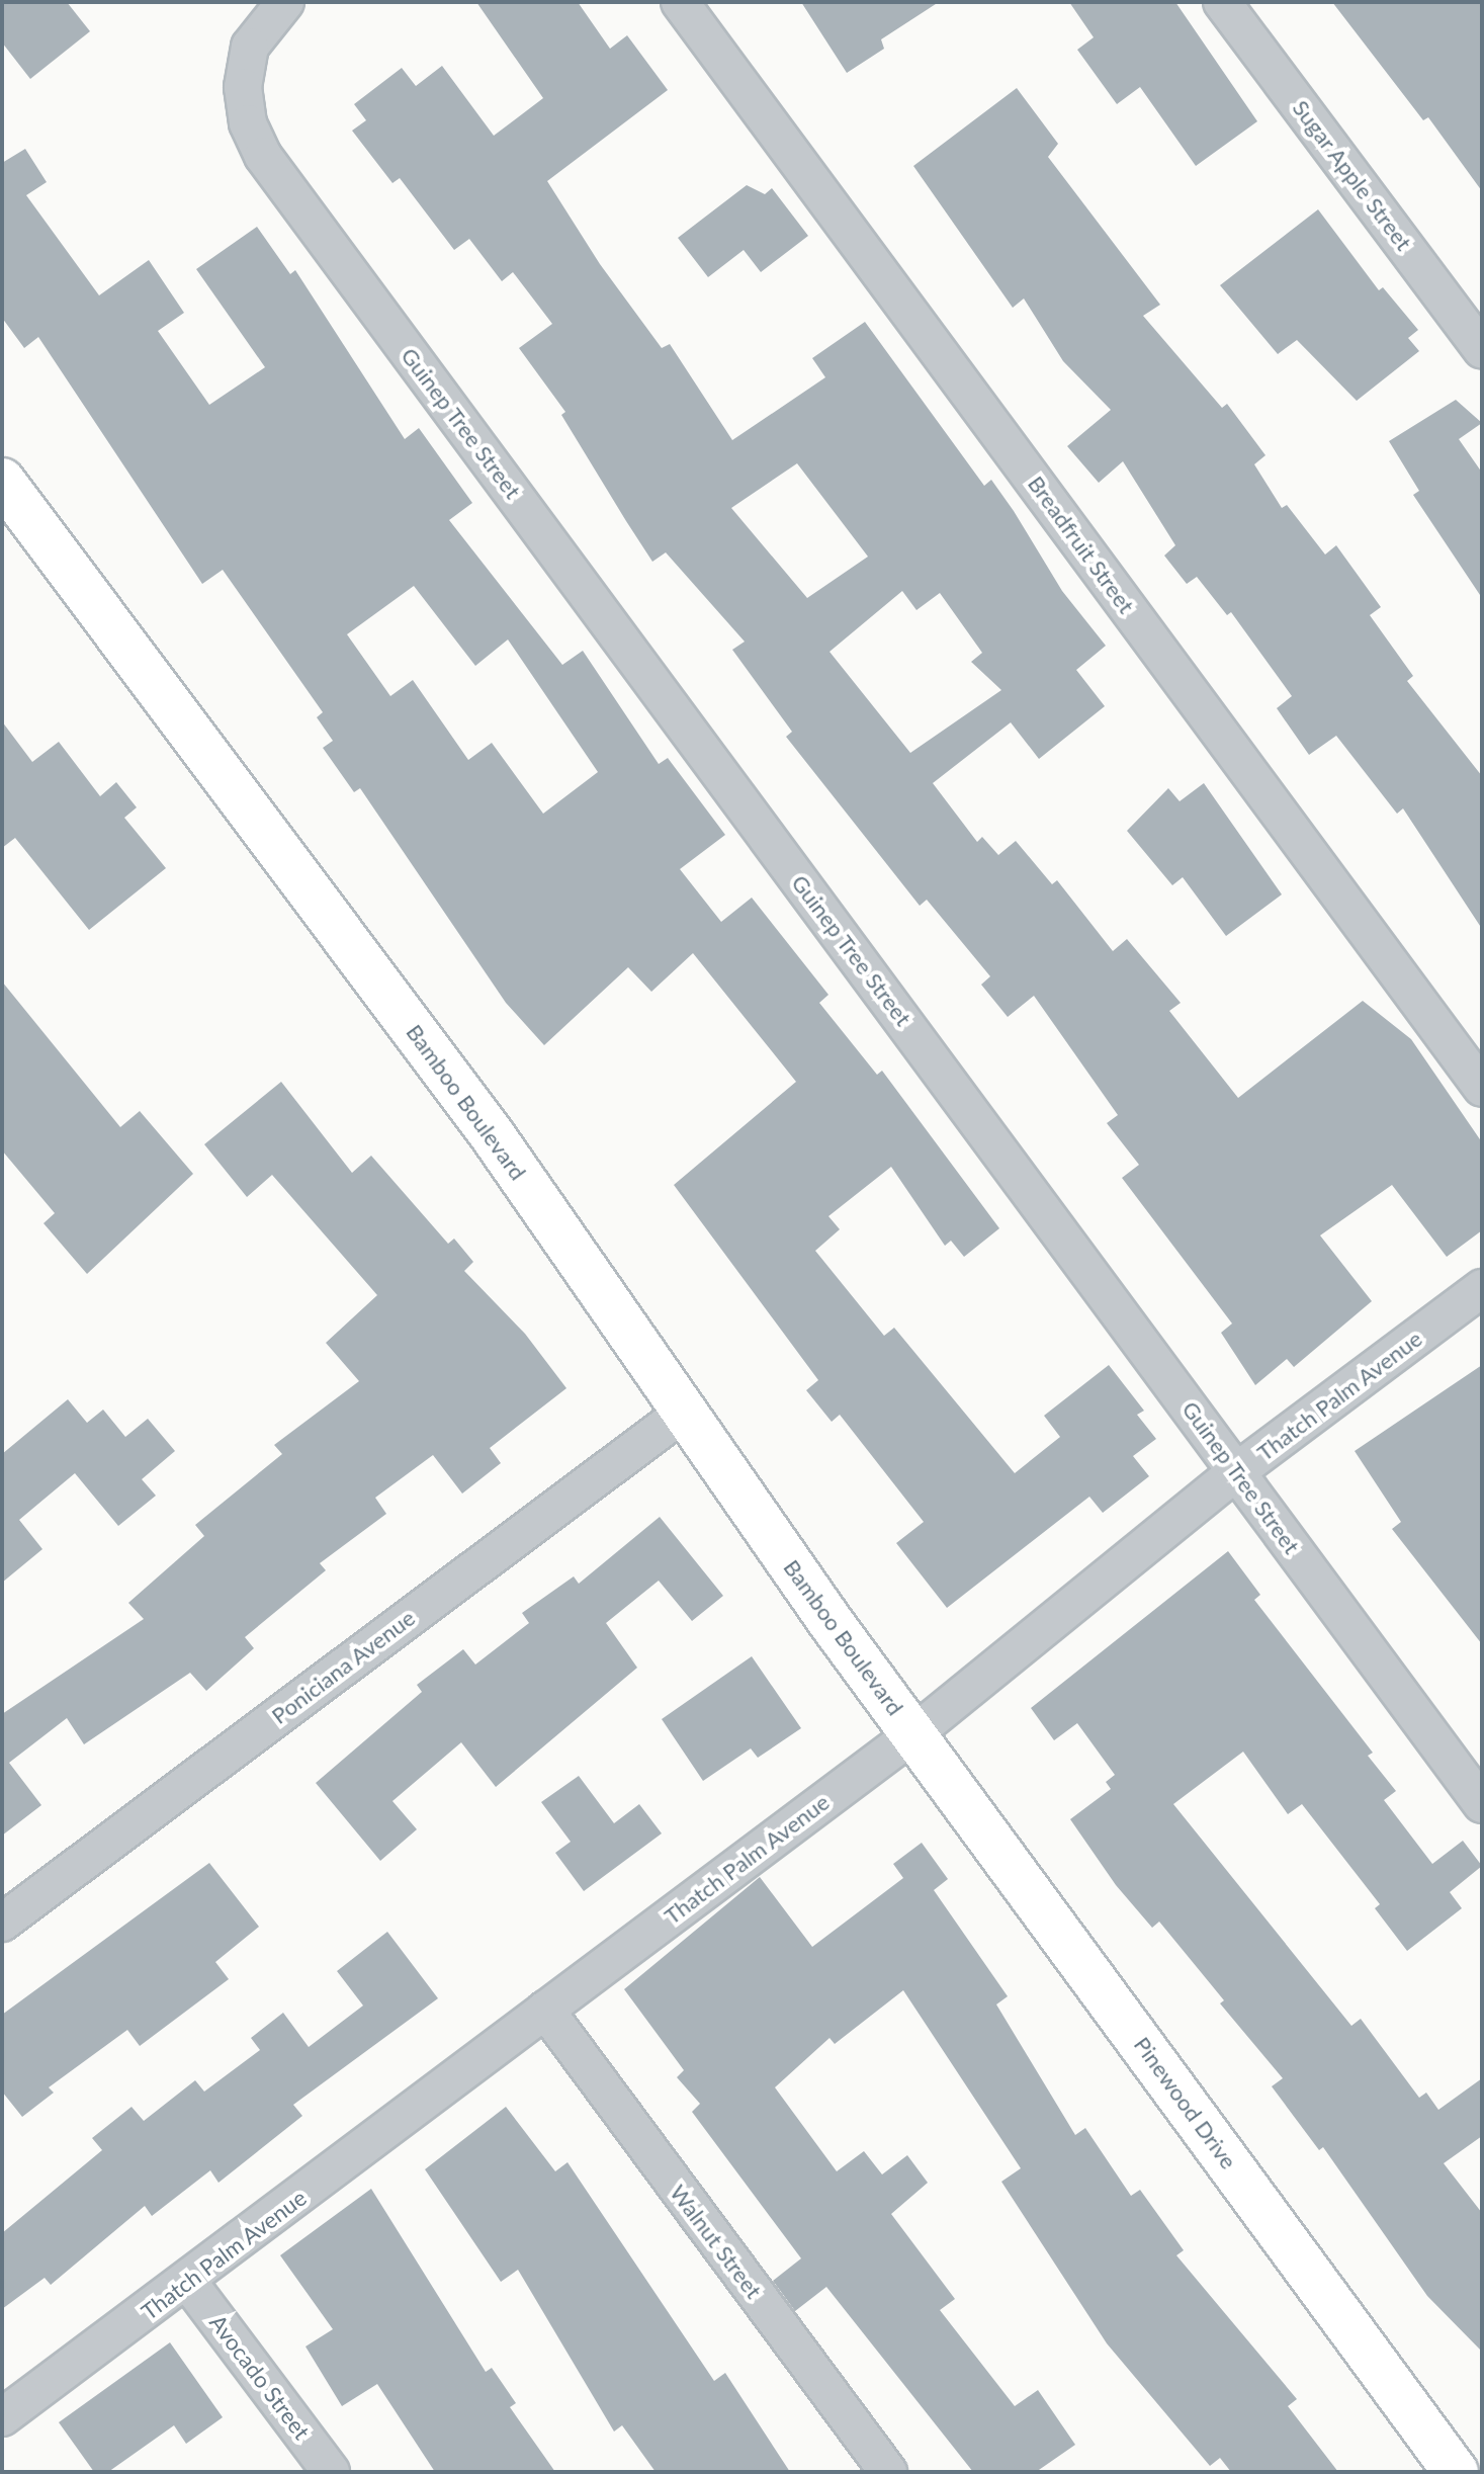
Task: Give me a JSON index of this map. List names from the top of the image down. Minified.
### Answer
{"streets":{"main road":["Bamboo Boulevard","Pinewood Drive"],"street":["Sugar Apple Street","Guinep Tree Street","Breadfruit Street","Thatch Palm Avenue","Poniciana Avenue","Walnut Street","Avocado Street"]},"crossings":[["Guinep Tree Street","Thatch Palm Avenue"],["Bamboo Boulevard","Thatch Palm Avenue"],["Bamboo Boulevard","Poniciana Avenue"],["Bamboo Boulevard","Pinewood Drive"],["Thatch Palm Avenue","Pinewood Drive"],["Thatch Palm Avenue","Walnut Street"],["Thatch Palm Avenue","Avocado Street"]]}
